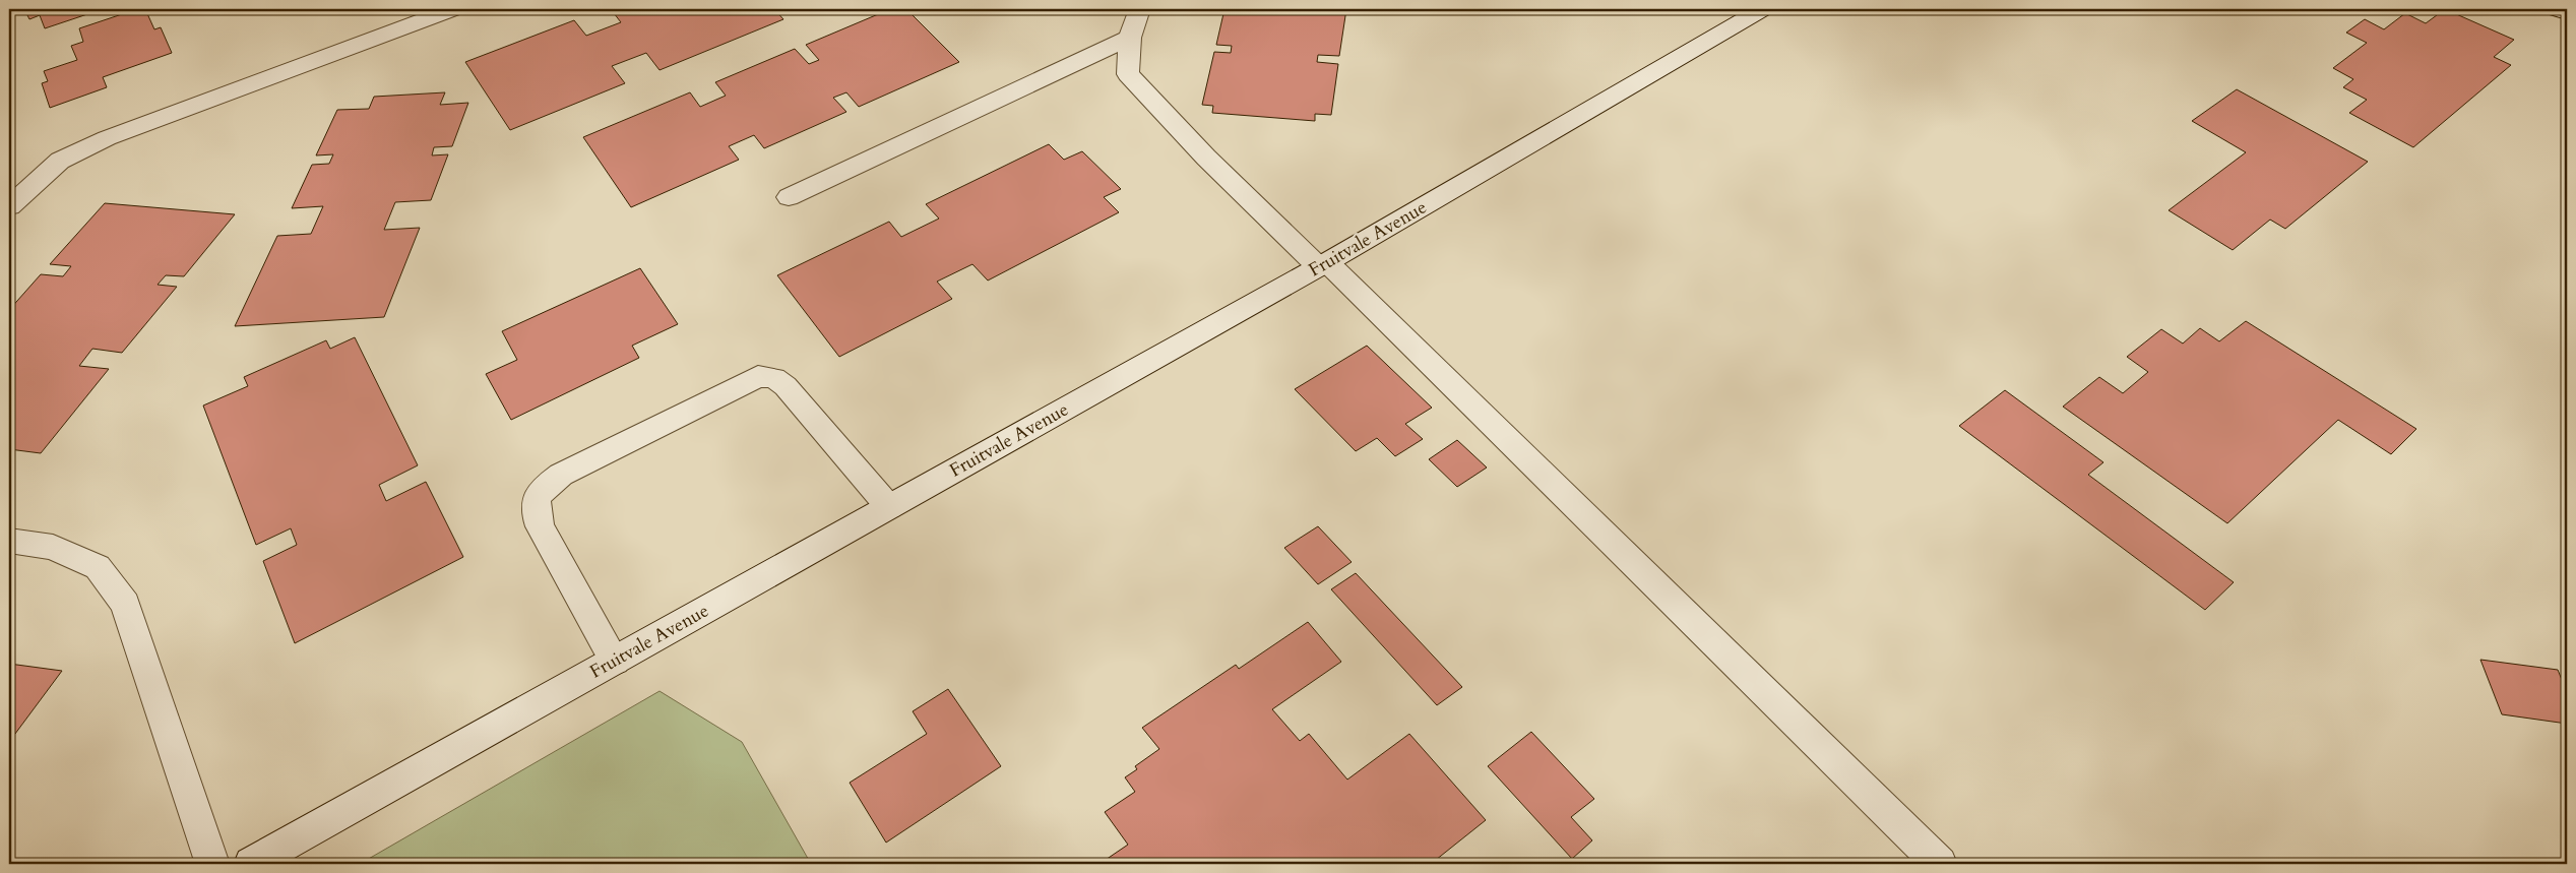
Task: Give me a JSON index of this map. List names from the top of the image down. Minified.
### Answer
{"streets":{"main road":["Fruitvale Avenue"]}}
